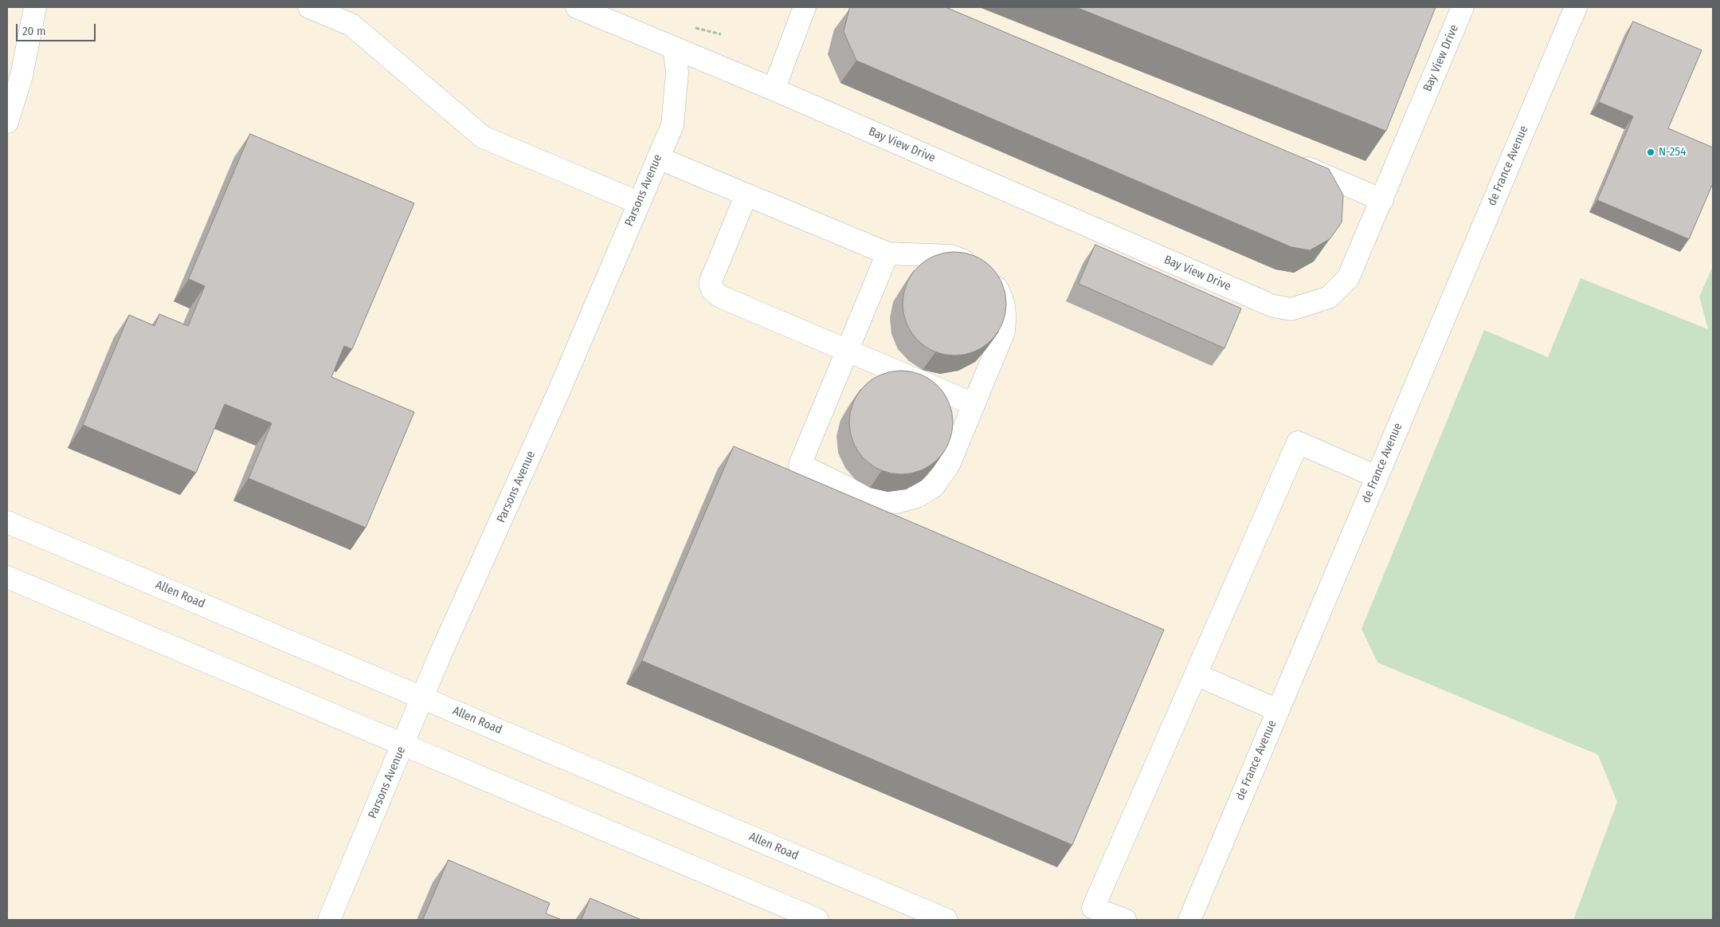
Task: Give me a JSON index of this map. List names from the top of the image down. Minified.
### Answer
{"streets":{"street":["Bay View Drive","de France Avenue","Parsons Avenue","Allen Road"]},"crossings":[["Bay View Drive","Parsons Avenue"],["Parsons Avenue","Allen Road"]],"places":["N-254"],"scale_bar":"20 m"}
